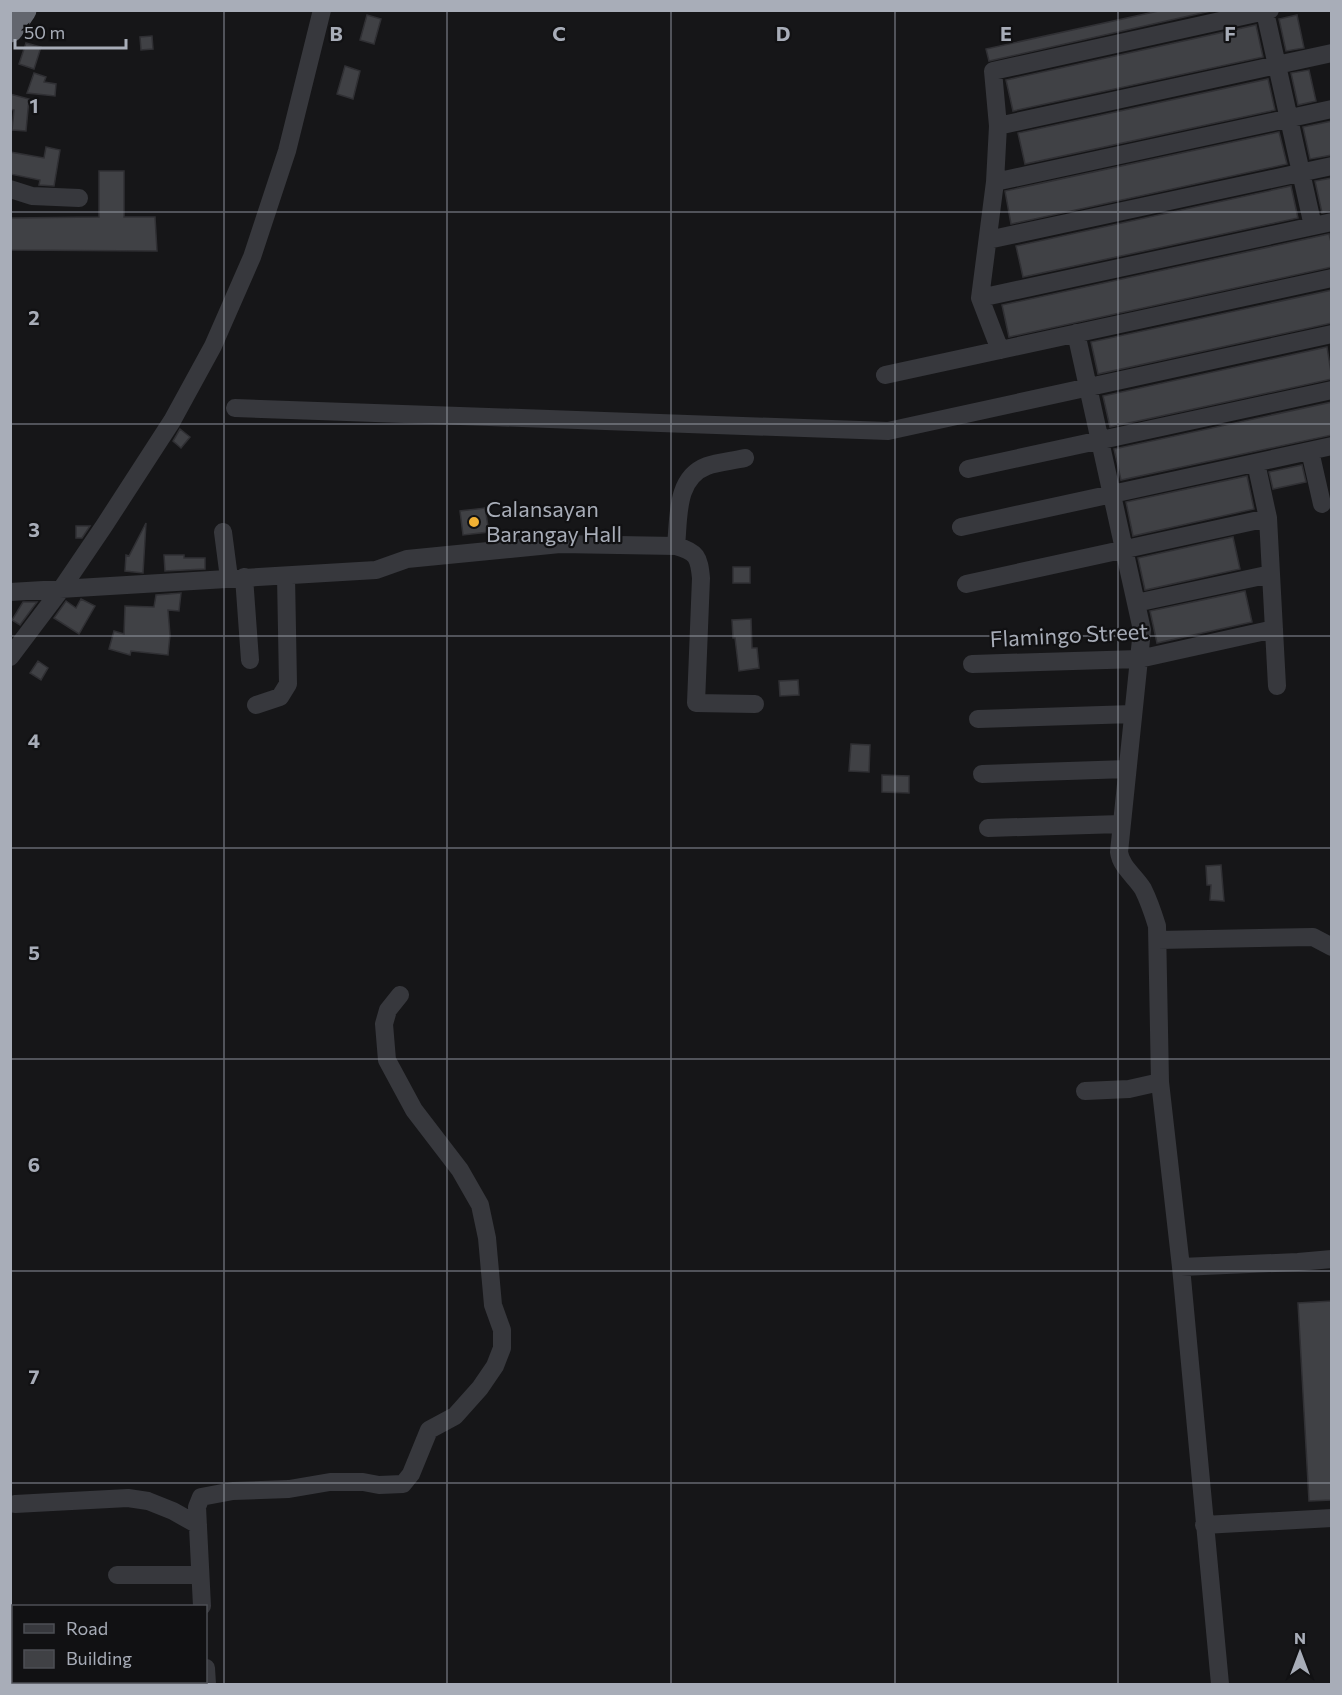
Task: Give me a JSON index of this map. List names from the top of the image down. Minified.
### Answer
{"streets":{"street":["Flamingo Street"]},"places":["Calansayan Barangay Hall"],"legend":["Road","Building"],"scale_bar":"50 m","north":"top","grid":{"columns":["B","C","D","E","F"],"rows":["1","2","3","4","5","6","7"]}}
